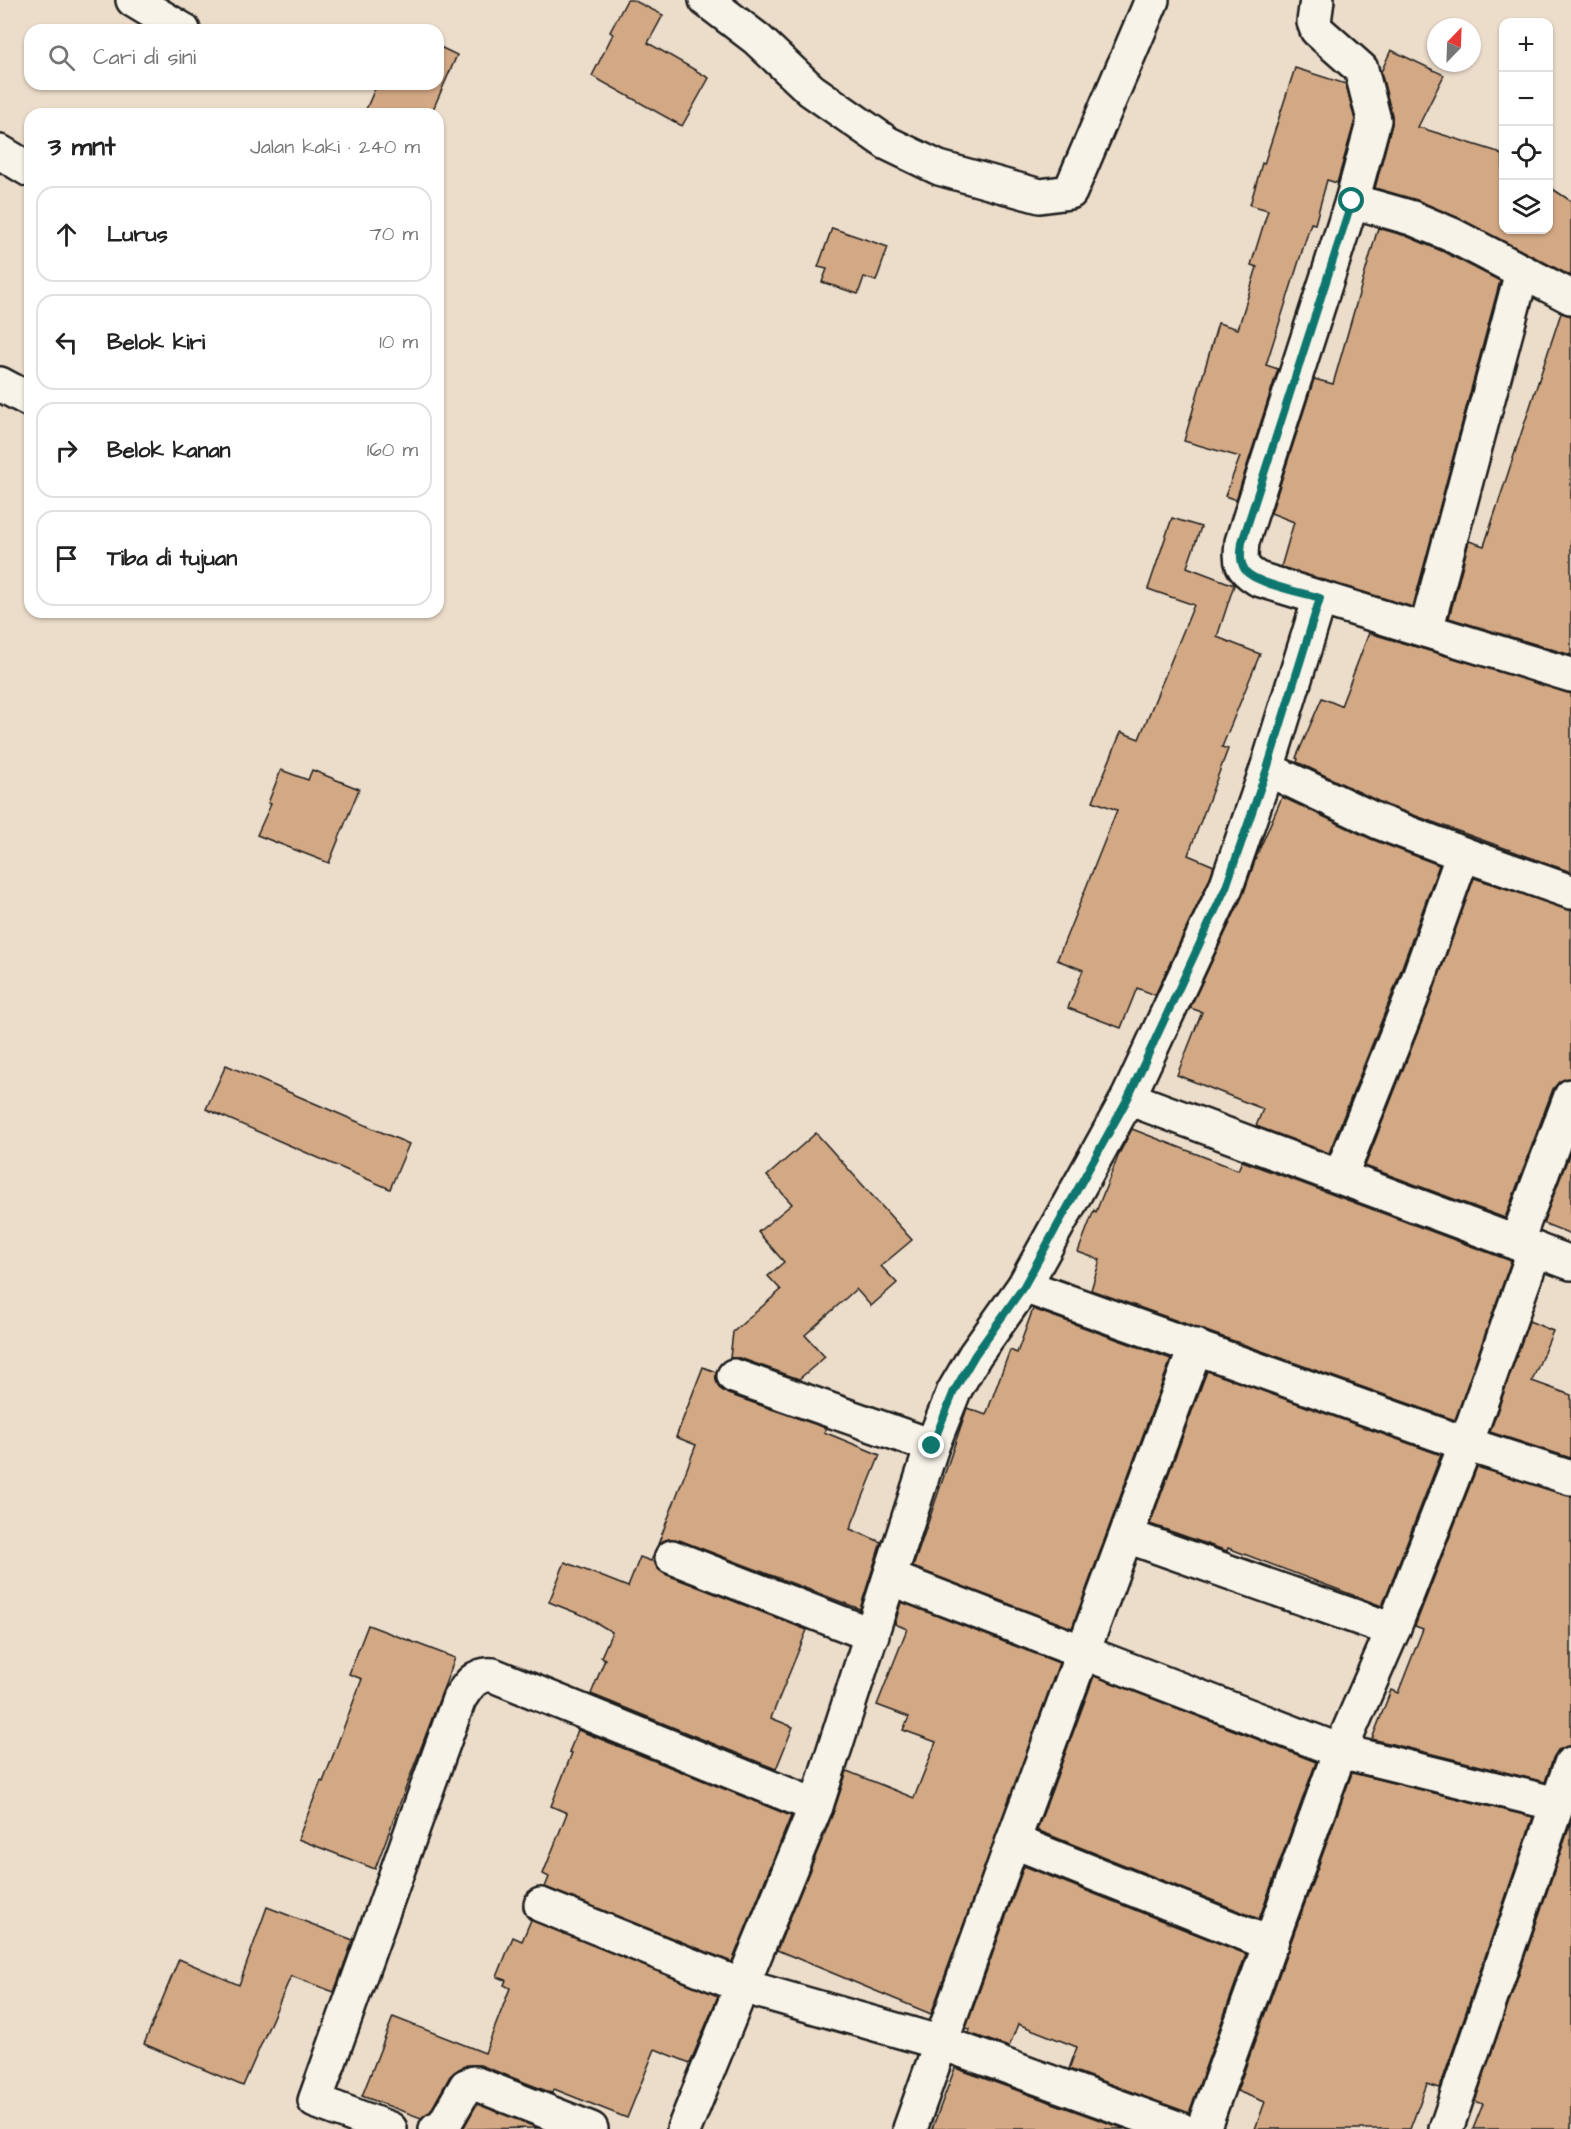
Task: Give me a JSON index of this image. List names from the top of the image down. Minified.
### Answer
{"north":"top right","page":{"map_buttons":["+","−"],"search":"Cari di sini","heading":["3 mnt","Jalan kaki · 240 m"],"list":[["Lurus","70 m"],["Belok kiri","10 m"],["Belok kanan","160 m"],"Tiba di tujuan"]}}
